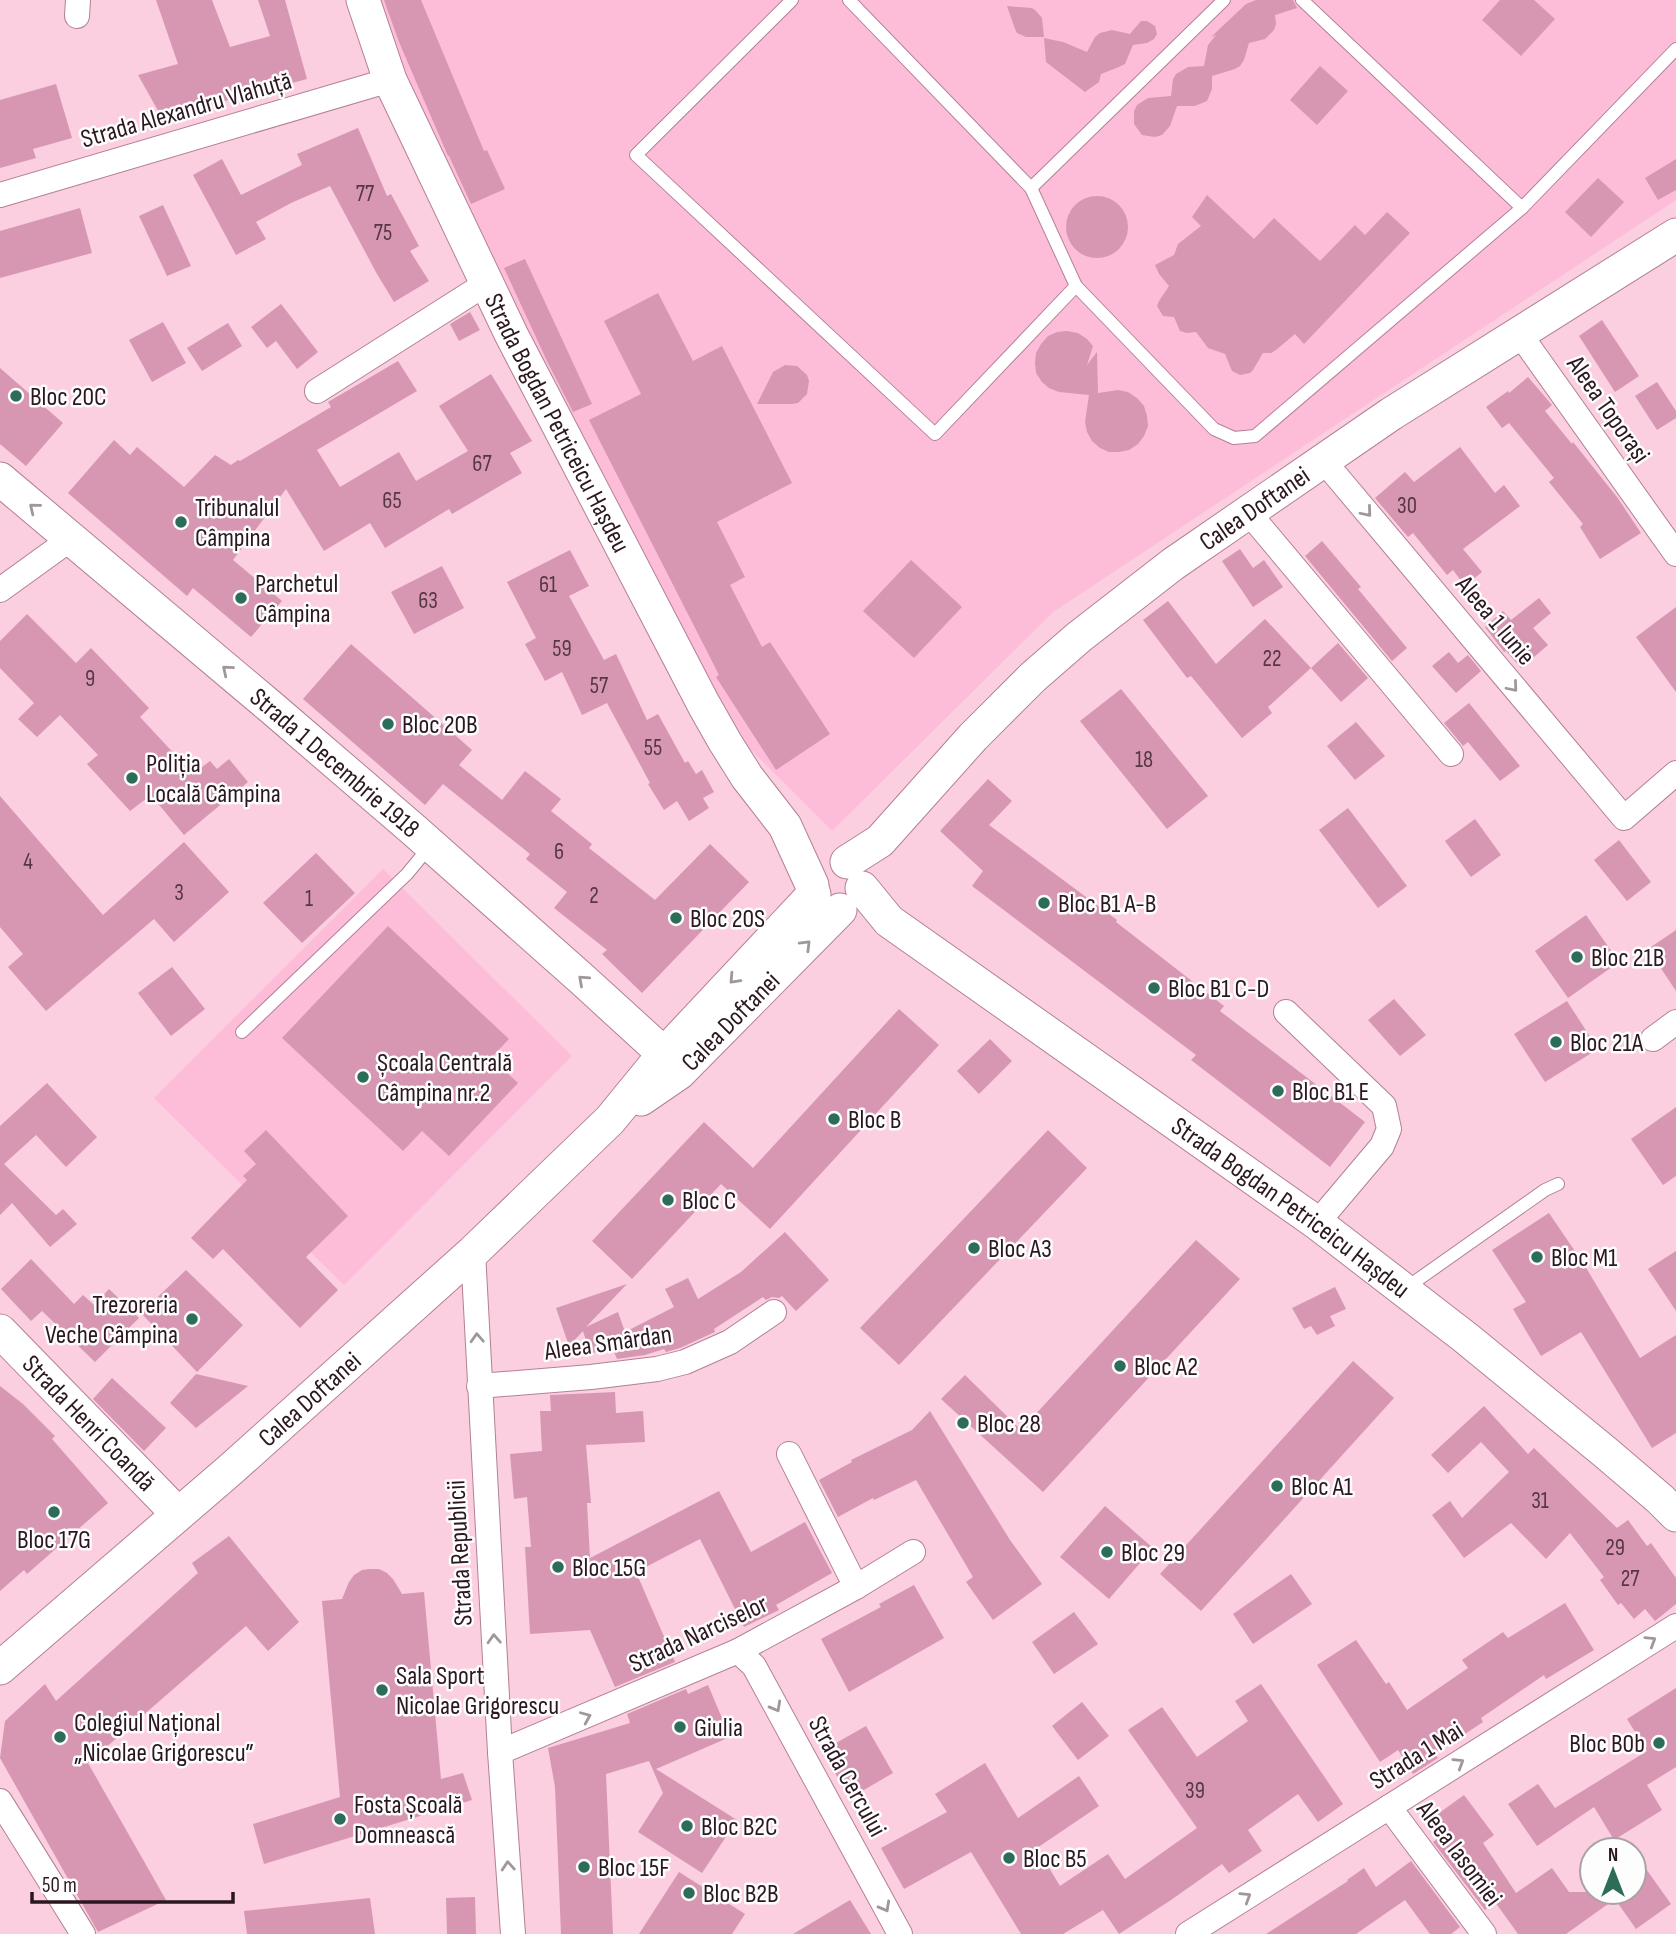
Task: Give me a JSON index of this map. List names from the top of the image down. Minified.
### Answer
{"streets":{"street":["Strada Alexandru Vlahuță","Aleea Toporași","Strada Bogdan Petriceicu Hașdeu","Calea Doftanei","Aleea 1 Iunie","Strada 1 Decembrie 1918","Aleea Smârdan","Strada Henri Coandă","Strada Republicii","Strada Narciselor","Strada 1 Mai","Strada Cercului","Aleea Iasomiei"]},"crossings":[["Strada Alexandru Vlahuță","Strada Bogdan Petriceicu Hașdeu"],["Aleea Toporași","Calea Doftanei"],["Strada Bogdan Petriceicu Hașdeu","Calea Doftanei"],["Calea Doftanei","Aleea 1 Iunie"],["Calea Doftanei","Strada 1 Decembrie 1918"],["Calea Doftanei","Strada Henri Coandă"],["Calea Doftanei","Strada Republicii"],["Aleea Smârdan","Strada Republicii"],["Strada Republicii","Strada Narciselor"],["Strada Narciselor","Strada Cercului"],["Strada 1 Mai","Aleea Iasomiei"]],"one_way":["Strada 1 Decembrie 1918","Strada Republicii","Strada Narciselor","Strada 1 Mai","Strada Cercului"],"places":["Bloc 20C","Tribunalul Câmpina","Parchetul Câmpina","Bloc 20B","Poliția Locală Câmpina","Bloc B1 A-B","Bloc 20S","Bloc 21B","Bloc B1 C-D","Bloc 21A","Școala Centrală Câmpina nr.2","Bloc B1 E","Bloc B","Bloc C","Bloc A3","Bloc M1","Trezoreria Veche Câmpina","Bloc A2","Bloc 28","Bloc A1","Bloc 17G","Bloc 29","Bloc 15G","Sala Sport Nicolae Grigorescu","Giulia","Colegiul Național „Nicolae Grigorescu”","Bloc B0b","Fosta Școală Domnească","Bloc B2C","Bloc B5","Bloc 15F","Bloc B2B"],"house_numbers":["77","75","67","65","30","61","63","59","22","9","57","55","18","6","4","3","2","1","31","29","27","39"],"scale_bar":"50 m","north":"top"}
